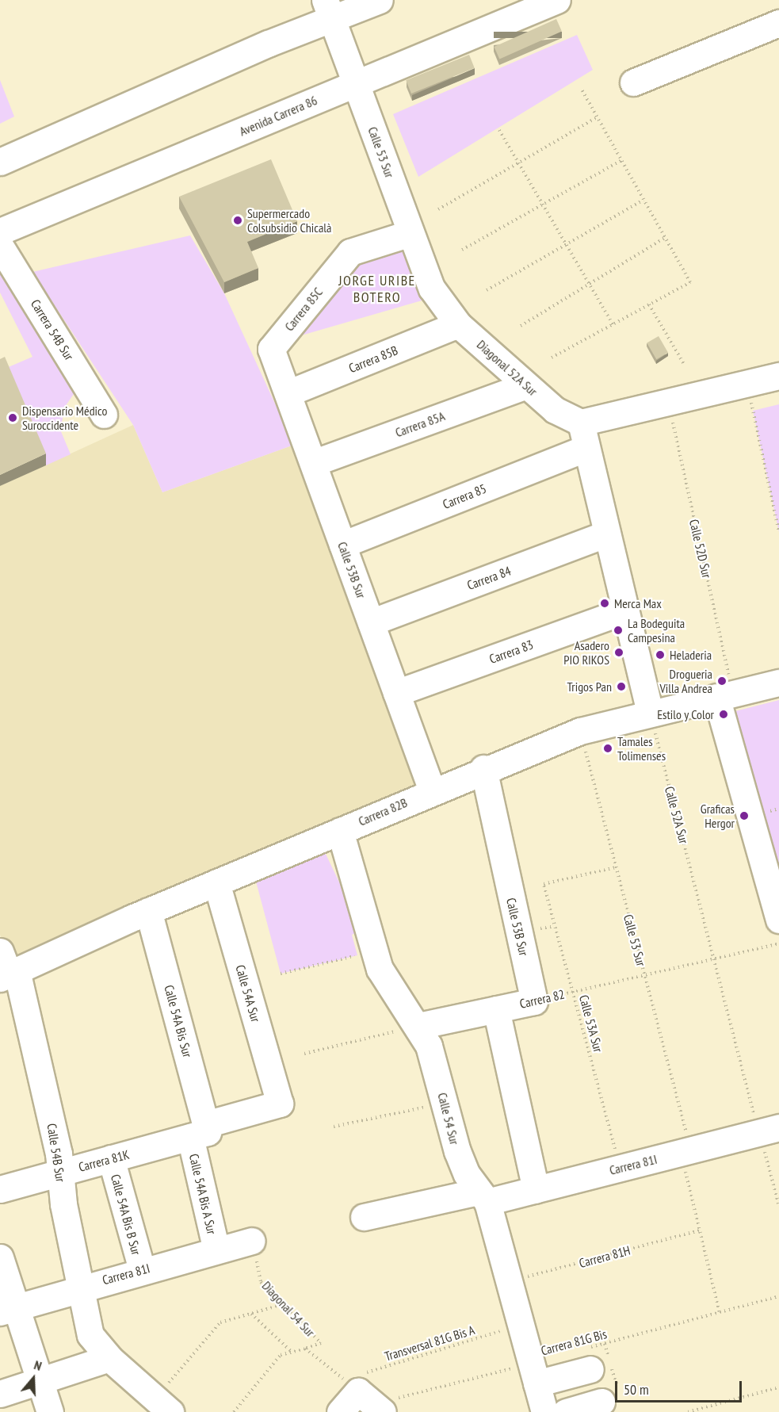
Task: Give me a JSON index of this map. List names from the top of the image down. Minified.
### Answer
{"streets":{"street":["Avenida Carrera 86","Calle 53 Sur","Carrera 85C","Carrera 54B Sur","Carrera 85B","Diagonal 52A Sur","Carrera 85A","Carrera 85","Calle 53B Sur","Carrera 84","Carrera 83","Carrera 82B","Calle 54A Sur","Carrera 82","Calle 54A Bis Sur","Calle 54 Sur","Calle 54B Sur","Carrera 81K","Carrera 81I","Calle 54A Bis A Sur","Calle 54A Bis B Sur"],"path":["Calle 52D Sur","Calle 52A Sur","Calle 53A Sur","Carrera 81H","Diagonal 54 Sur","Carrera 81G Bis","Transversal 81G Bis A"]},"crossings":[["Avenida Carrera 86","Calle 53 Sur"],["Calle 53 Sur","Carrera 85C"],["Calle 53 Sur","Diagonal 52A Sur"],["Calle 53 Sur","Carrera 82B"],["Calle 53 Sur","Carrera 82"],["Calle 53 Sur","Calle 53A Sur"],["Calle 53 Sur","Carrera 81I"],["Calle 53 Sur","Carrera 81H"],["Calle 53 Sur","Carrera 81G Bis"],["Carrera 85C","Calle 53B Sur"],["Carrera 85B","Diagonal 52A Sur"],["Carrera 85B","Calle 53B Sur"],["Diagonal 52A Sur","Carrera 85A"],["Carrera 85A","Calle 53B Sur"],["Carrera 85","Calle 53B Sur"],["Calle 52D Sur","Carrera 82B"],["Calle 53B Sur","Carrera 84"],["Calle 53B Sur","Carrera 83"],["Calle 53B Sur","Carrera 82B"],["Calle 53B Sur","Carrera 82"],["Carrera 82B","Calle 52A Sur"],["Carrera 82B","Calle 54A Sur"],["Carrera 82B","Calle 54A Bis Sur"],["Carrera 82B","Calle 54 Sur"],["Carrera 82B","Calle 54B Sur"],["Calle 52A Sur","Carrera 82"],["Calle 52A Sur","Carrera 81I"],["Calle 54A Sur","Carrera 81K"],["Carrera 82","Calle 53A Sur"],["Carrera 82","Calle 54 Sur"],["Calle 54A Bis Sur","Carrera 81K"],["Calle 54A Bis Sur","Calle 54A Bis A Sur"],["Calle 53A Sur","Carrera 81I"],["Calle 54 Sur","Carrera 81I"],["Calle 54 Sur","Carrera 81H"],["Calle 54 Sur","Carrera 81G Bis"],["Calle 54 Sur","Transversal 81G Bis A"],["Calle 54B Sur","Carrera 81K"],["Calle 54B Sur","Carrera 81I"],["Carrera 81K","Calle 54A Bis A Sur"],["Carrera 81K","Calle 54A Bis B Sur"],["Carrera 81I","Calle 54A Bis A Sur"],["Carrera 81I","Calle 54A Bis B Sur"],["Carrera 81I","Diagonal 54 Sur"],["Diagonal 54 Sur","Carrera 81G Bis"],["Diagonal 54 Sur","Transversal 81G Bis A"],["Carrera 81G Bis","Transversal 81G Bis A"]],"districts":["JORGE URIBE BOTERO"],"places":["Supermercado Colsubsidio Chicalà","Dispensario Médico Suroccidente","Merca Max","La Bodeguita Campesina","Asadero PIO RIKOS","Heladeria","Drogueria Villa Andrea","Trigos Pan","Estilo y Color","Tamales Tolimenses","Graficas Hergor"],"scale_bar":"50 m","north":"top"}
